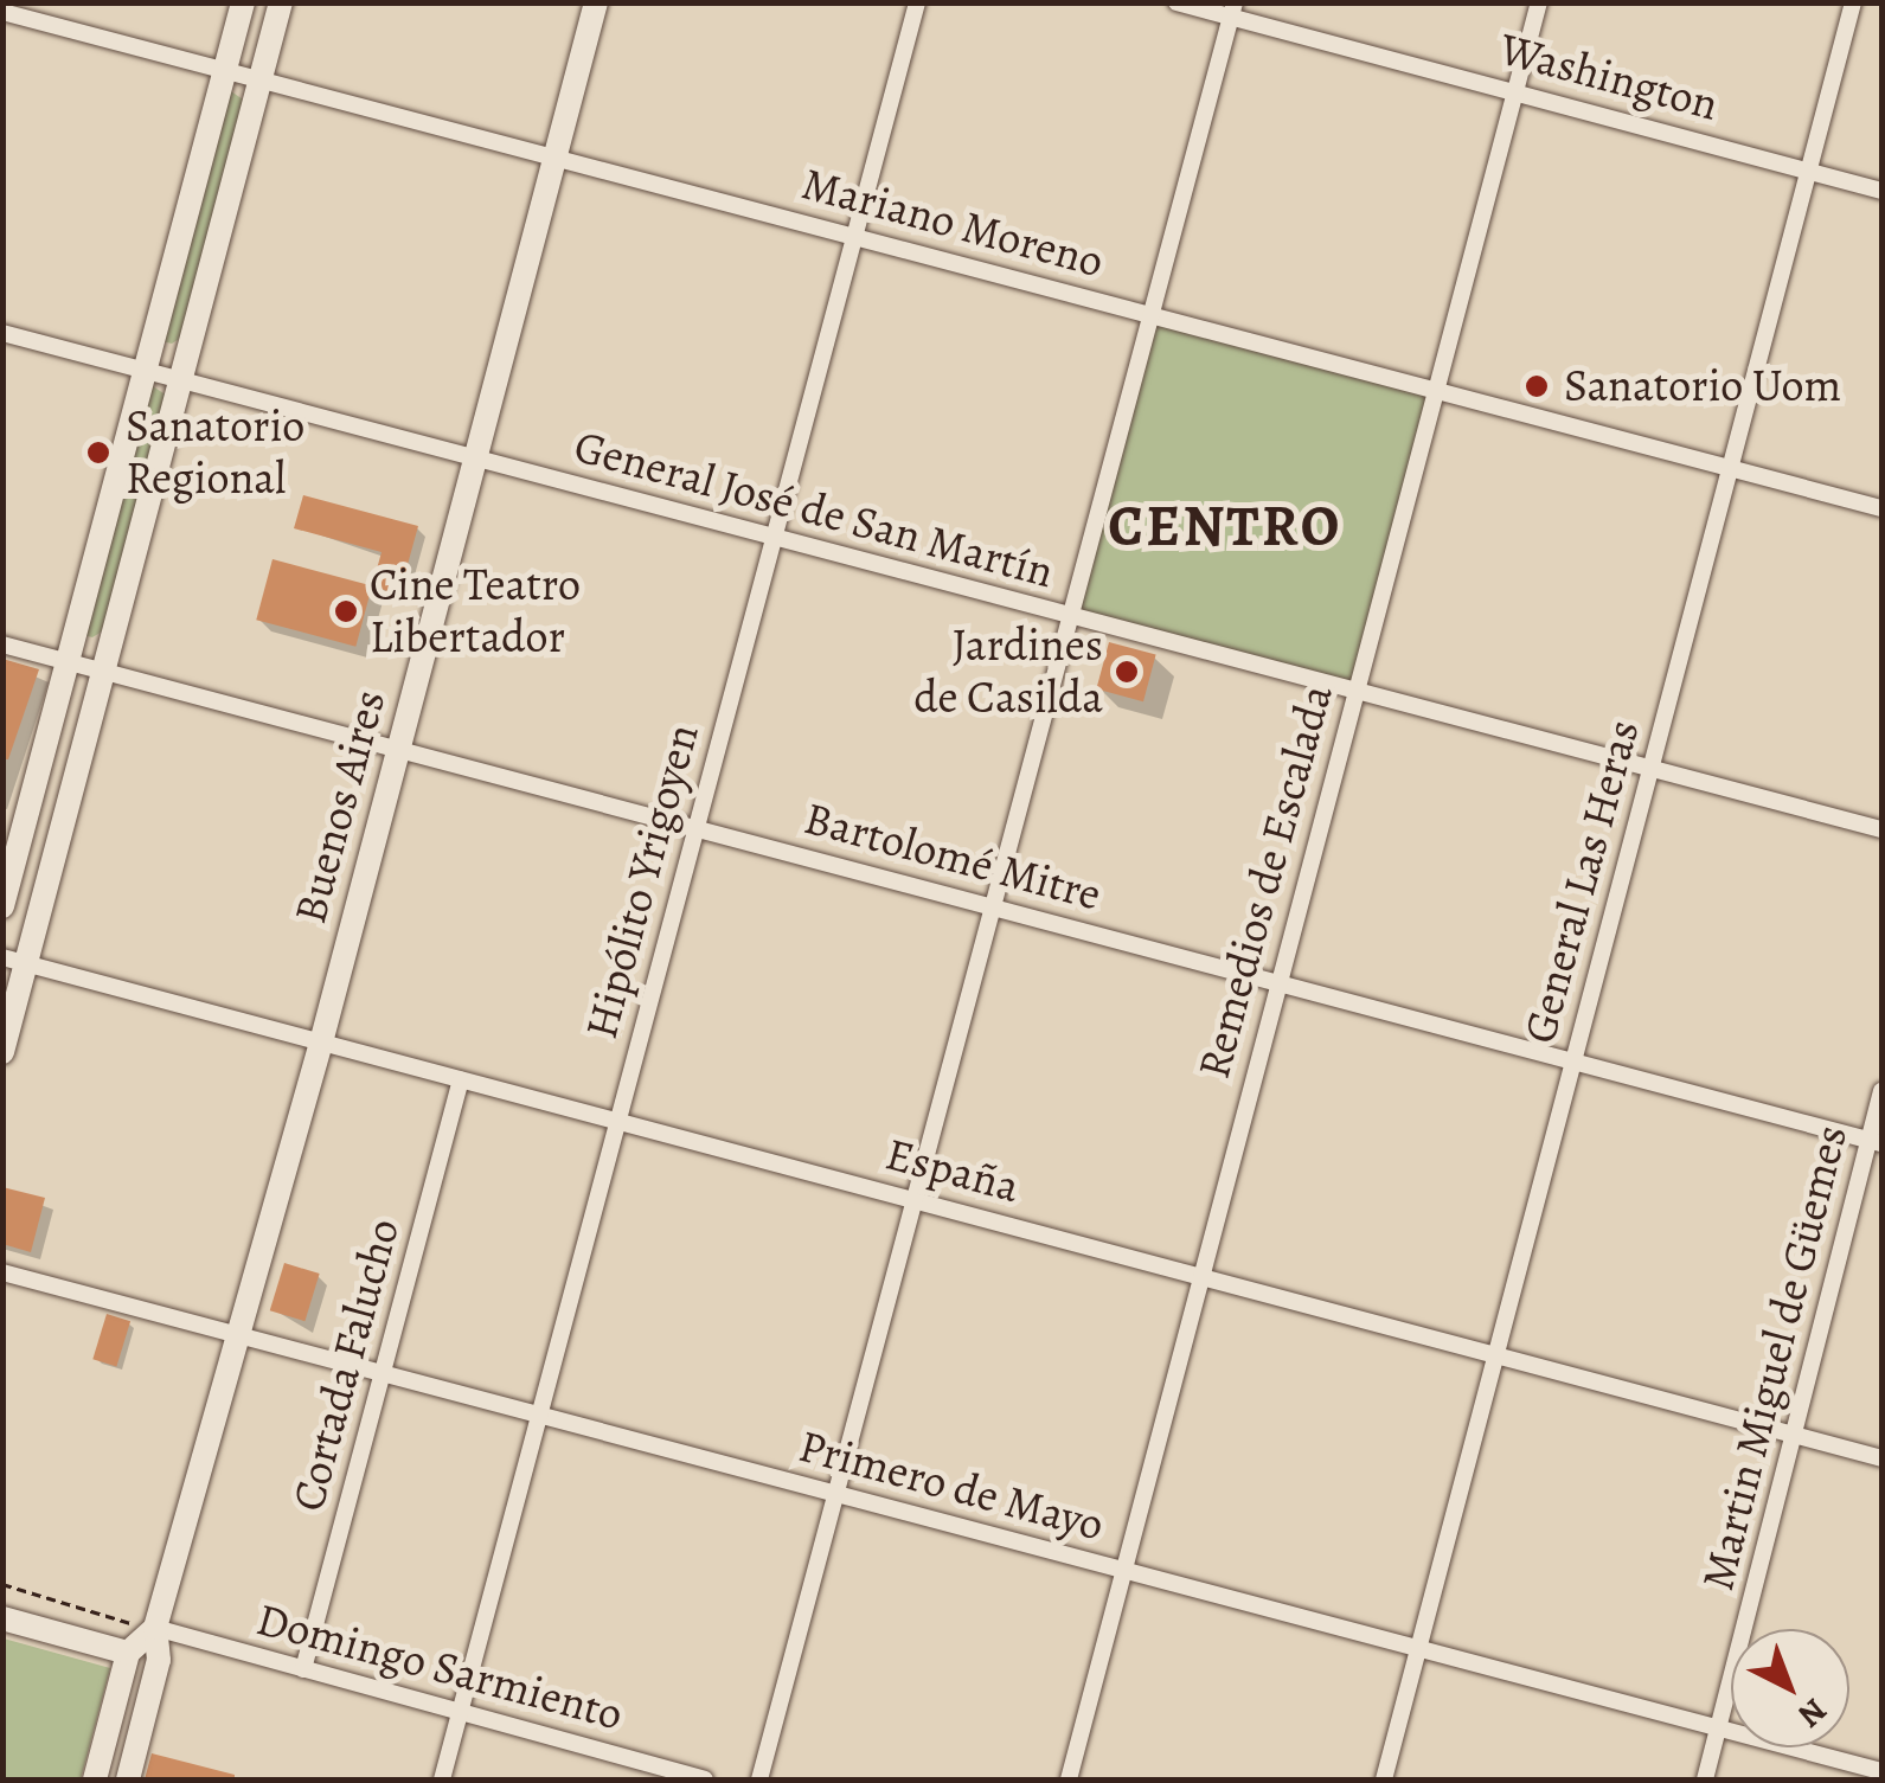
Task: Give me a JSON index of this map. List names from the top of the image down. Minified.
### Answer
{"streets":{"street":["Washington","Mariano Moreno","General José de San Martín","Buenos Aires","Bartolomé Mitre","Hipólito Yrigoyen","Remedios de Escalada","General Las Heras","España","Martin Miguel de Güemes","Cortada Falucho","Primero de Mayo","Domingo Sarmiento"]},"crossings":[["Washington","Remedios de Escalada"],["Washington","General Las Heras"],["Mariano Moreno","Buenos Aires"],["Mariano Moreno","Hipólito Yrigoyen"],["Mariano Moreno","Remedios de Escalada"],["Mariano Moreno","General Las Heras"],["General José de San Martín","Buenos Aires"],["General José de San Martín","Hipólito Yrigoyen"],["General José de San Martín","Remedios de Escalada"],["General José de San Martín","General Las Heras"],["Buenos Aires","Bartolomé Mitre"],["Buenos Aires","España"],["Buenos Aires","Primero de Mayo"],["Buenos Aires","Domingo Sarmiento"],["Bartolomé Mitre","Hipólito Yrigoyen"],["Bartolomé Mitre","Remedios de Escalada"],["Bartolomé Mitre","General Las Heras"],["Bartolomé Mitre","Martin Miguel de Güemes"],["Hipólito Yrigoyen","España"],["Hipólito Yrigoyen","Primero de Mayo"],["Hipólito Yrigoyen","Domingo Sarmiento"],["Remedios de Escalada","España"],["Remedios de Escalada","Primero de Mayo"],["General Las Heras","España"],["General Las Heras","Primero de Mayo"],["España","Martin Miguel de Güemes"],["España","Cortada Falucho"],["Martin Miguel de Güemes","Primero de Mayo"],["Cortada Falucho","Primero de Mayo"],["Cortada Falucho","Domingo Sarmiento"]],"districts":["CENTRO"],"places":["Sanatorio Uom","Sanatorio Regional","Cine Teatro Libertador","Jardines de Casilda"],"north":"bottom right"}
